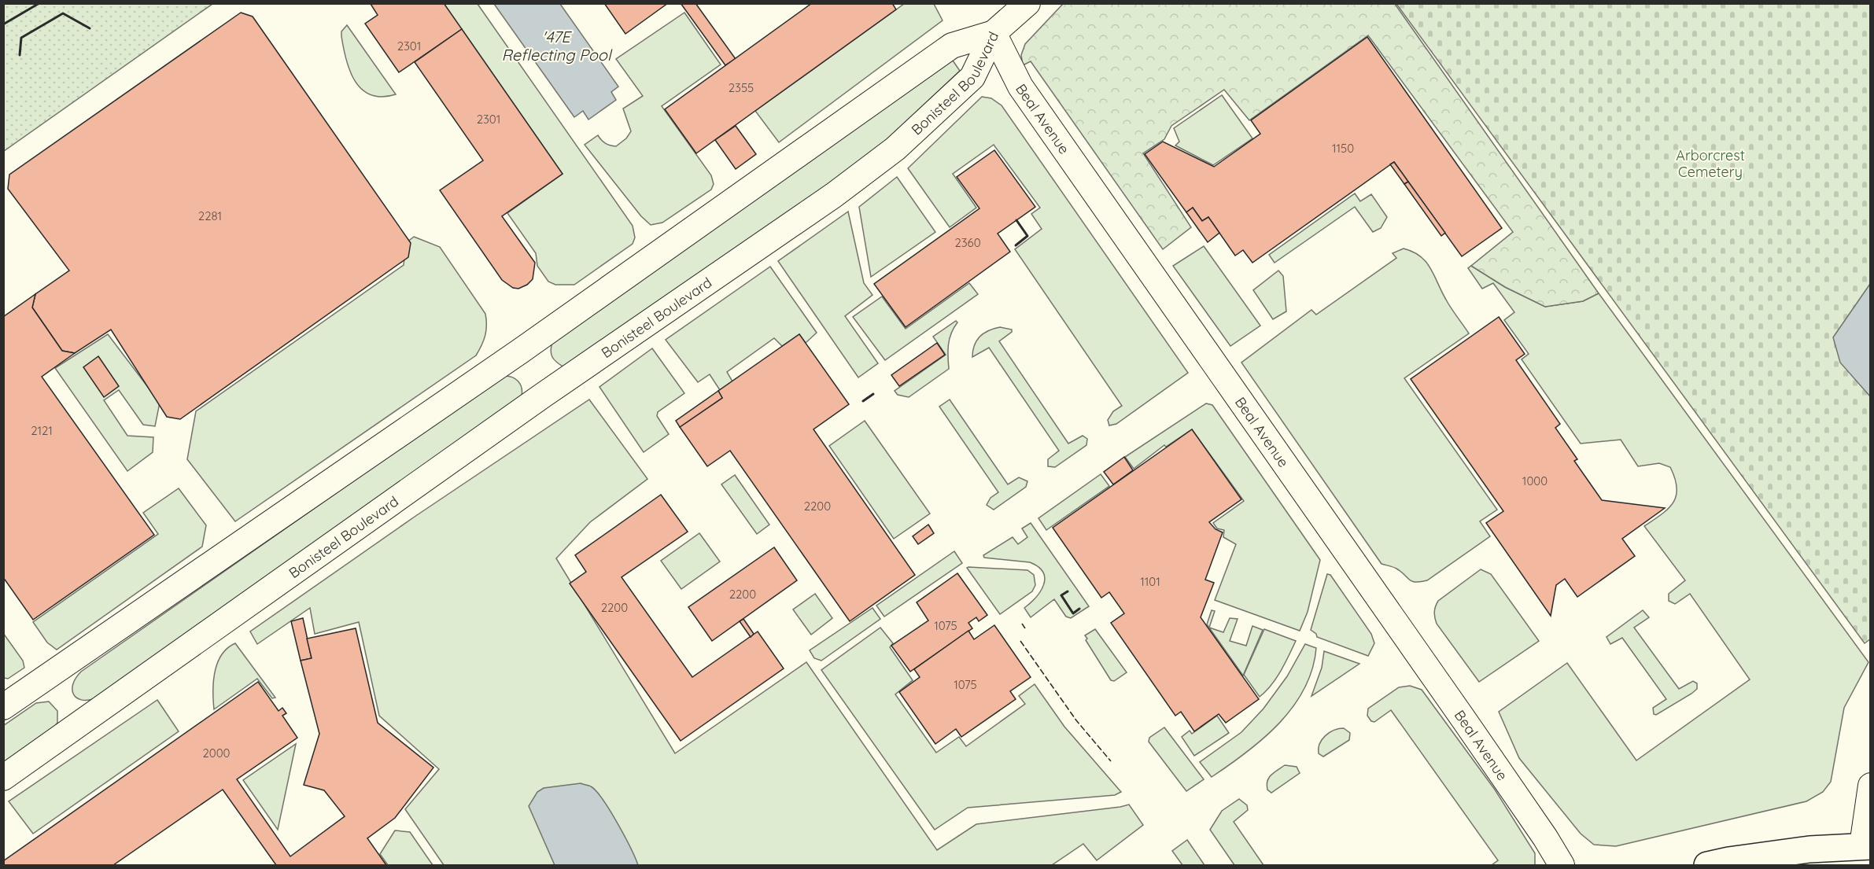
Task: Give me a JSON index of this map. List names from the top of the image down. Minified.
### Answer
{"streets":{"street":["Bonisteel Boulevard","Beal Avenue"]},"crossings":[["Bonisteel Boulevard","Beal Avenue"]],"water":["'47E Reflecting Pool"],"parks":["Arborcrest Cemetery"],"house_numbers":["2301","2355","2301","1150","2281","2360","2121","1000","2200","1101","2200","2200","1075","1075","2000"]}
